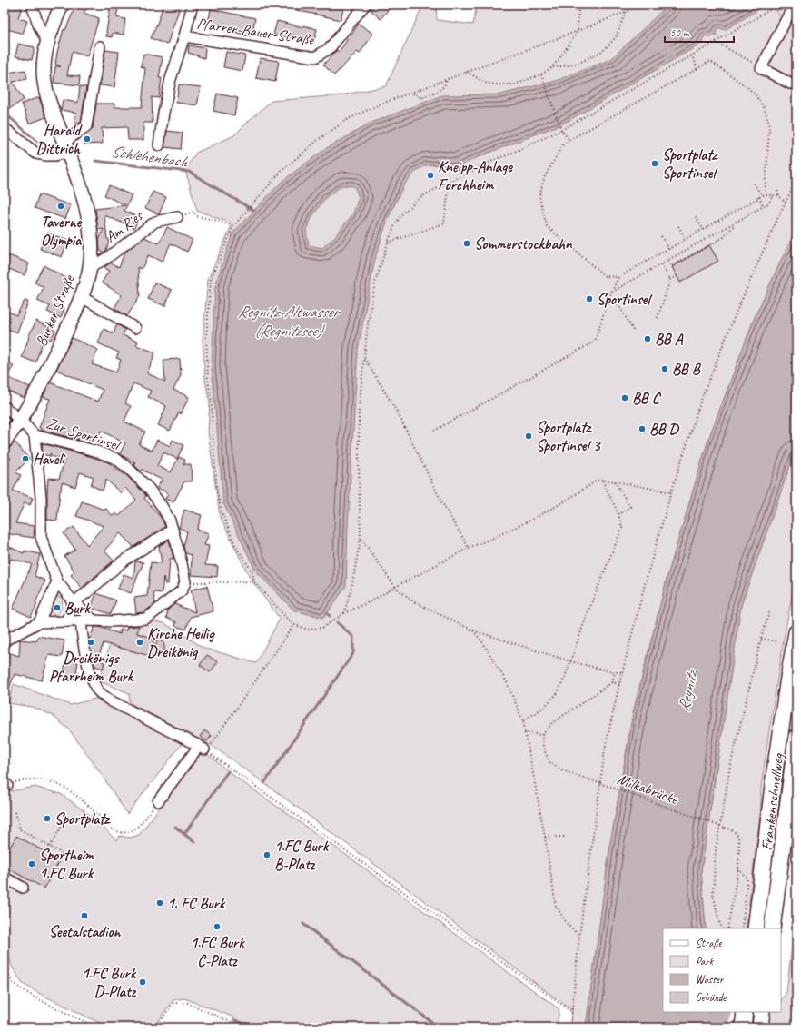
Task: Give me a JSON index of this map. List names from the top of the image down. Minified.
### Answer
{"streets":{"highway":["Frankenschnellweg"],"main road":["Burker Straße"],"street":["Pfarrer-Bauer-Straße","Am Ries","Zur Sportinsel"],"path":["Milkabrücke"]},"crossings":[["Am Ries","Burker Straße"],["Burker Straße","Zur Sportinsel"]],"water":["Schlehenbach","Regnitz-Altwasser (Regnitzsee)","Regnitz"],"places":["Harald Dittrich","Sportplatz Sportinsel","Kneipp-Anlage Forchheim","Taverne Olympia","Sommerstockbahn","Sportinsel","BB A","BB B","BB C","BB D","Sportplatz Sportinsel 3","Haveli","Burk","Dreikönigs Pfarrheim Burk","Kirche Heilig Dreikönig","Sportplatz","1.FC Burk B-Platz","Sportheim 1.FC Burk","1. FC Burk","Seetalstadion","1.FC Burk C-Platz","1.FC Burk D-Platz"],"legend":["Straße","Park","Wasser","Gebäude"],"scale_bar":"50 m"}
